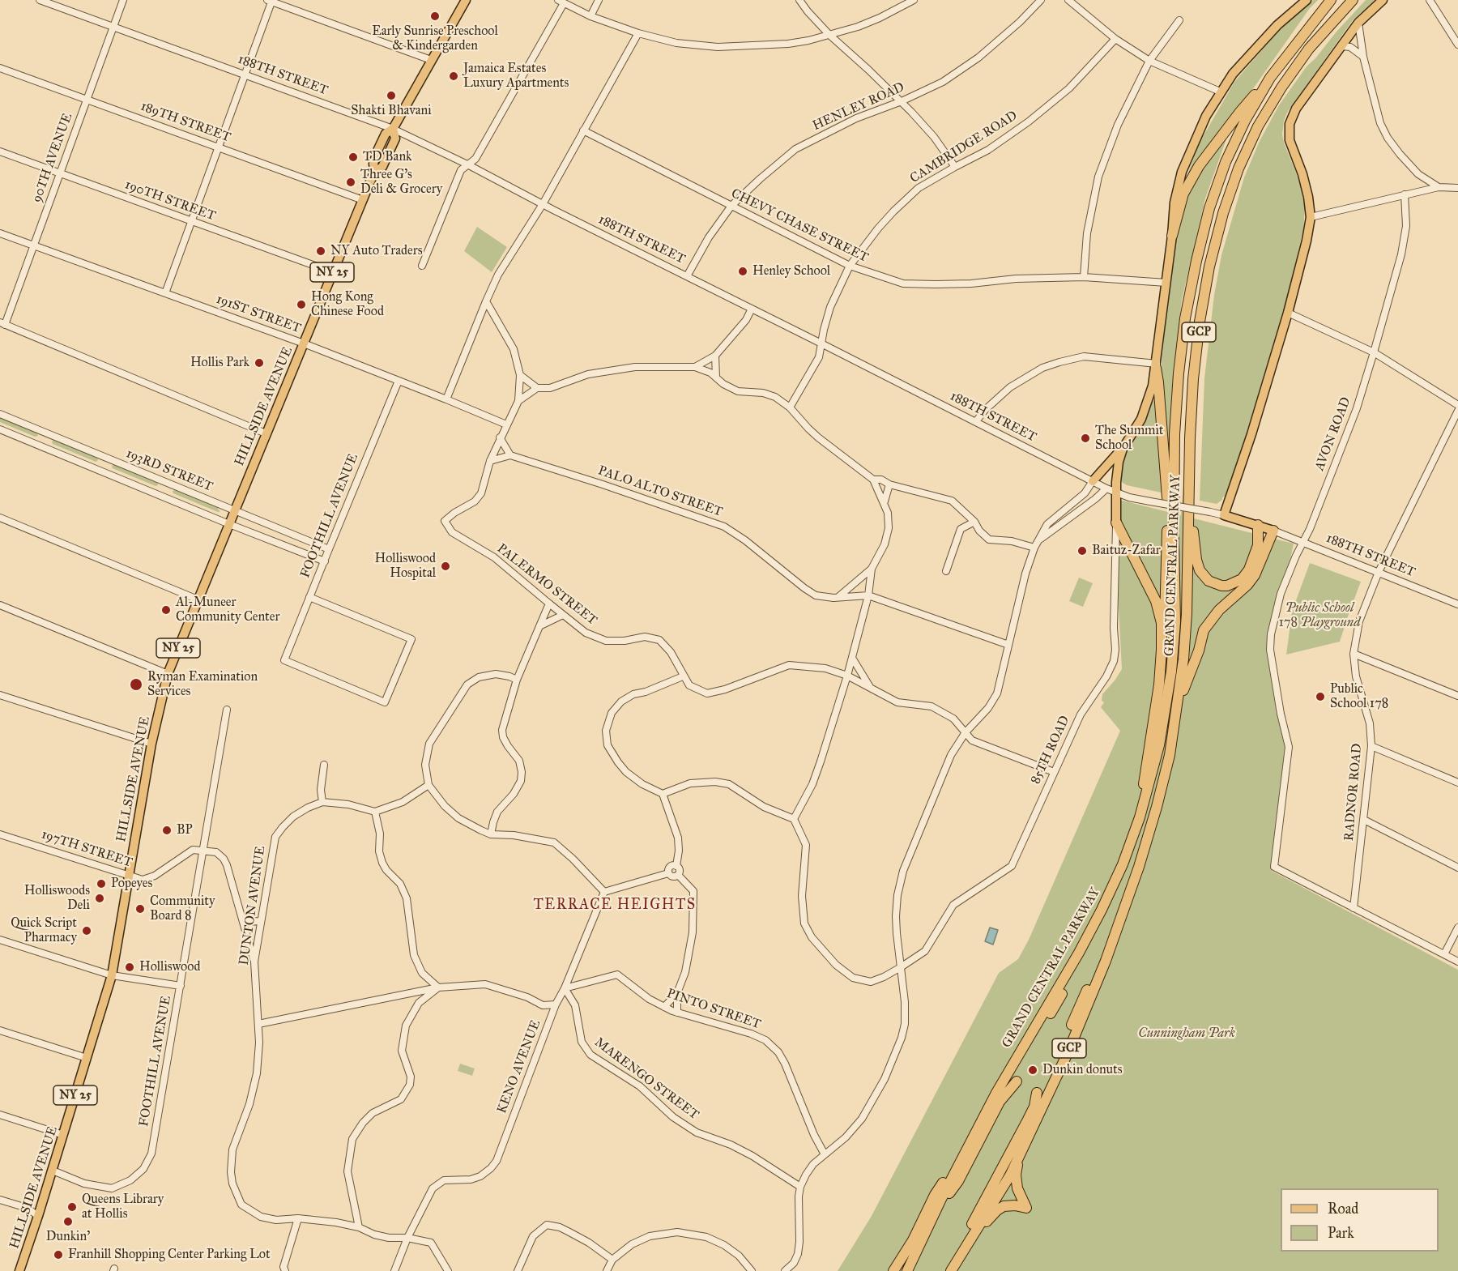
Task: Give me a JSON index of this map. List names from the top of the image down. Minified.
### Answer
{"streets":{"highway":["GCP","GRAND CENTRAL PARKWAY"],"main road":["NY 25","HILLSIDE AVENUE","85TH ROAD"],"street":["188TH STREET","HENLEY ROAD","189TH STREET","CAMBRIDGE ROAD","90TH AVENUE","190TH STREET","CHEVY CHASE STREET","191ST STREET","AVON ROAD","193RD STREET","PALO ALTO STREET","FOOTHILL AVENUE","PALERMO STREET","RADNOR ROAD","197TH STREET","DUNTON AVENUE","PINTO STREET","KENO AVENUE","MARENGO STREET"]},"crossings":[["188TH STREET","HENLEY ROAD"],["188TH STREET","CAMBRIDGE ROAD"],["188TH STREET","90TH AVENUE"],["188TH STREET","HILLSIDE AVENUE"],["188TH STREET","AVON ROAD"],["188TH STREET","85TH ROAD"],["188TH STREET","RADNOR ROAD"],["HENLEY ROAD","CHEVY CHASE STREET"],["189TH STREET","90TH AVENUE"],["189TH STREET","HILLSIDE AVENUE"],["CAMBRIDGE ROAD","CHEVY CHASE STREET"],["90TH AVENUE","190TH STREET"],["90TH AVENUE","191ST STREET"],["190TH STREET","HILLSIDE AVENUE"],["191ST STREET","HILLSIDE AVENUE"],["191ST STREET","FOOTHILL AVENUE"],["HILLSIDE AVENUE","193RD STREET"],["HILLSIDE AVENUE","FOOTHILL AVENUE"],["HILLSIDE AVENUE","197TH STREET"],["AVON ROAD","RADNOR ROAD"],["193RD STREET","FOOTHILL AVENUE"],["FOOTHILL AVENUE","197TH STREET"],["PINTO STREET","KENO AVENUE"],["PINTO STREET","MARENGO STREET"],["KENO AVENUE","MARENGO STREET"]],"districts":["TERRACE HEIGHTS"],"parks":["Public School 178 Playground","Cunningham Park"],"places":["Early Sunrise Preschool & Kindergarden","Jamaica Estates Luxury Apartments","Shakti Bhavani","TD Bank","Three G's Deli & Grocery","NY Auto Traders","Henley School","Hong Kong Chinese Food","Hollis Park","The Summit School","Baituz-Zafar","Holliswood Hospital","Al-Muneer Community Center","Ryman Examination Services","Public School 178","BP","Popeyes","Holliswoods Deli","Community Board 8","Quick Script Pharmacy","Holliswood","Dunkin donuts","Queens Library at Hollis","Dunkin'","Franhill Shopping Center Parking Lot"],"legend":["Road","Park"]}
